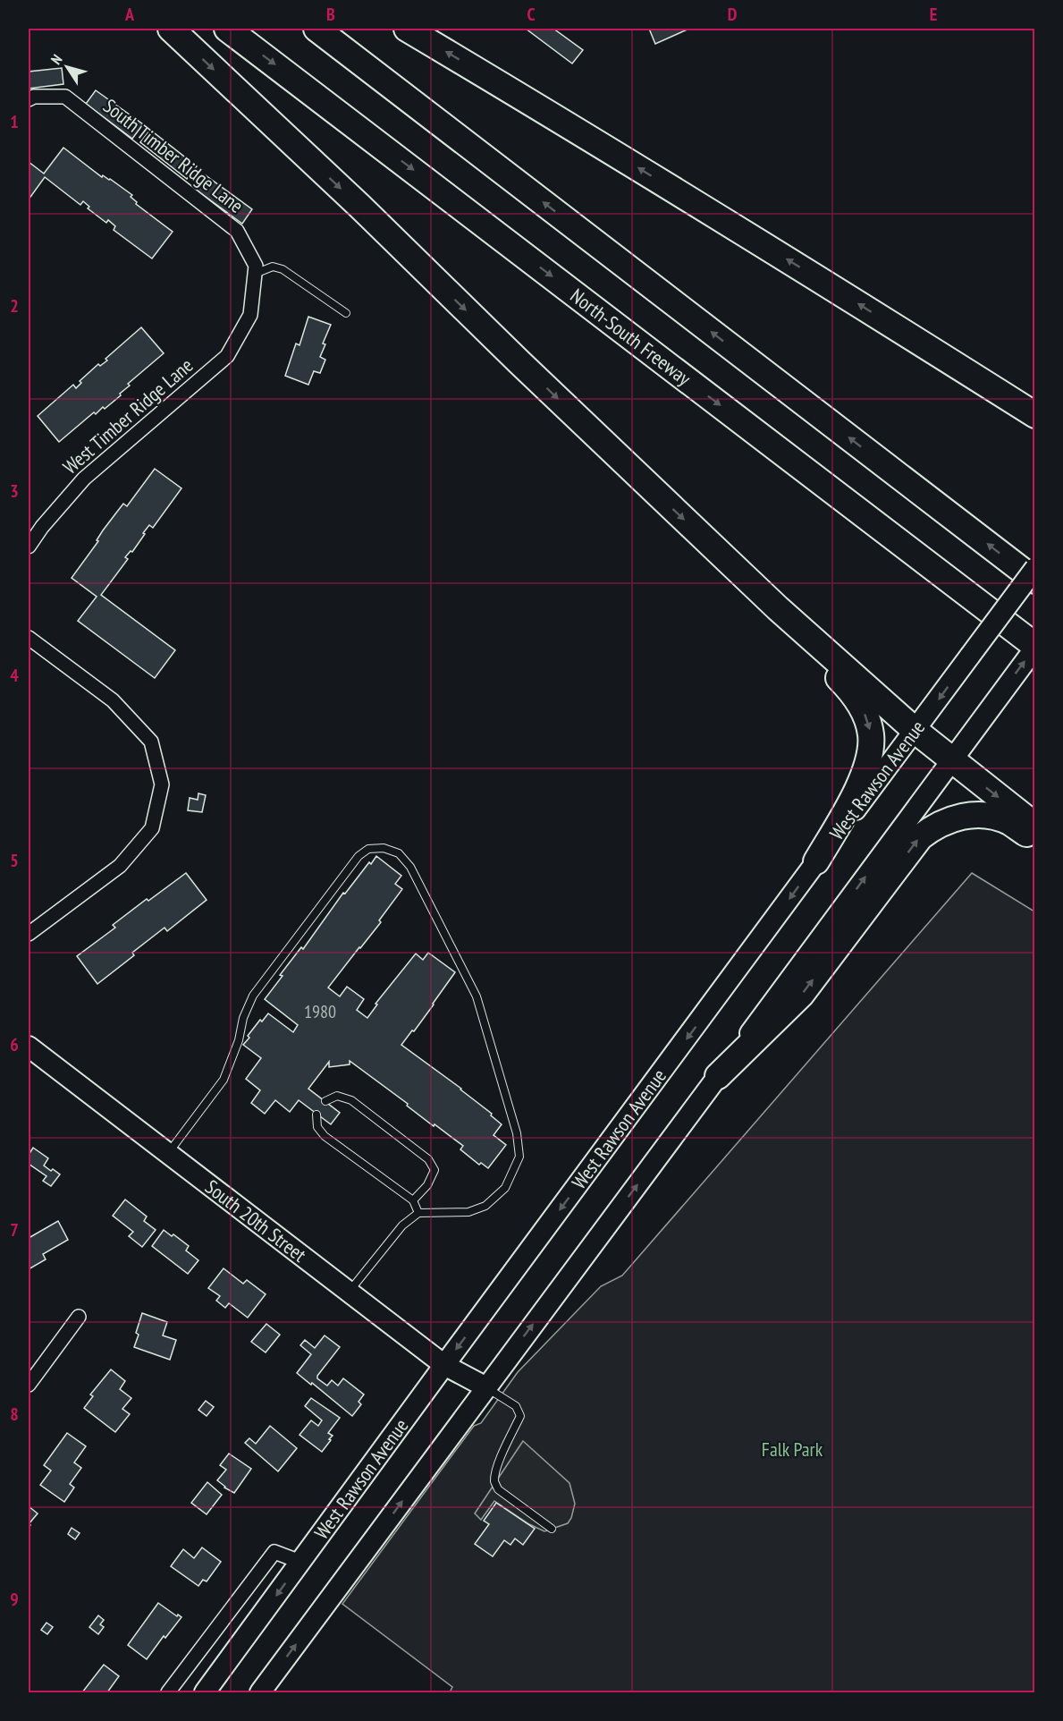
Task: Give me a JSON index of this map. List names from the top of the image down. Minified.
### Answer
{"streets":{"highway":["North-South Freeway"],"main road":["West Rawson Avenue","South 20th Street"],"street":["South Timber Ridge Lane","West Timber Ridge Lane"]},"crossings":[["South Timber Ridge Lane","West Timber Ridge Lane"],["West Rawson Avenue","South 20th Street"]],"parks":["Falk Park"],"house_numbers":["1980"],"north":"top left","grid":{"columns":["A","B","C","D","E"],"rows":["1","2","3","4","5","6","7","8","9"]}}
